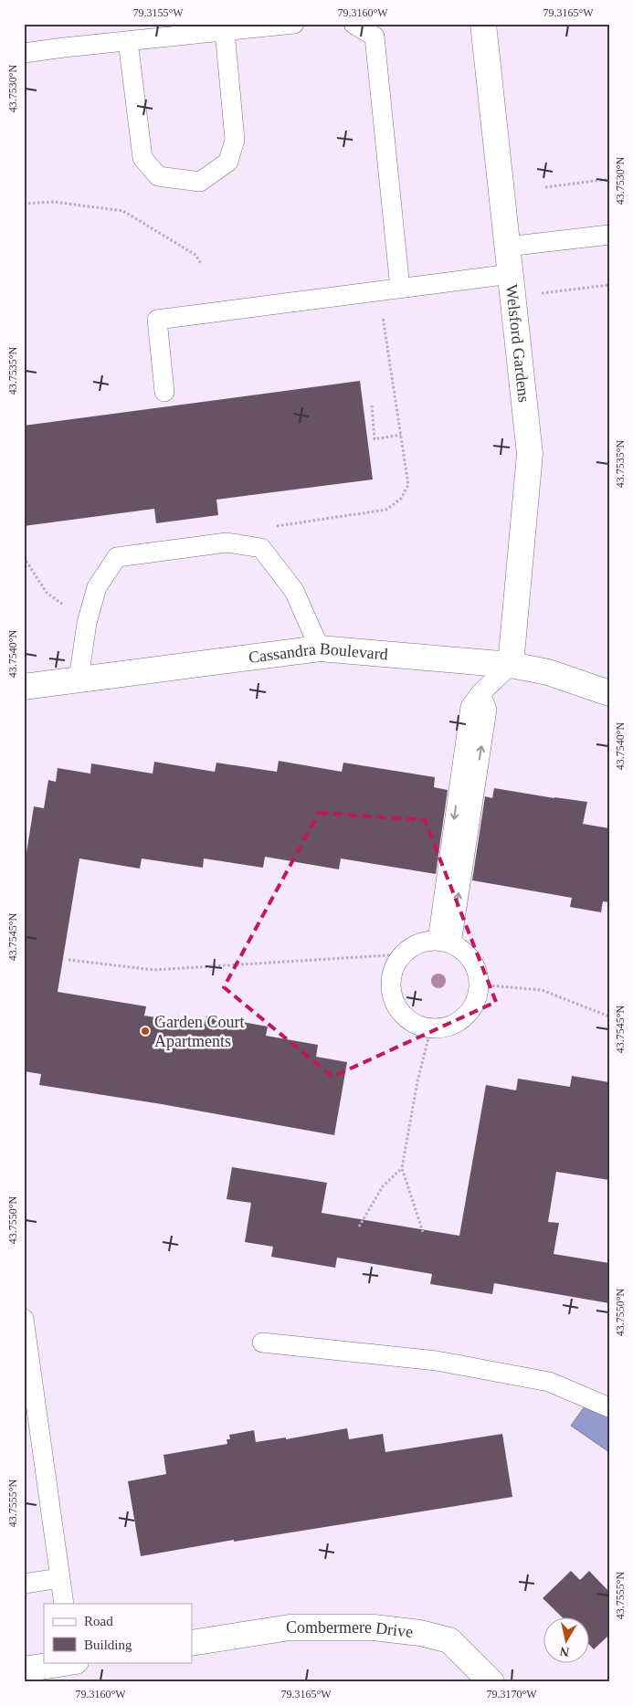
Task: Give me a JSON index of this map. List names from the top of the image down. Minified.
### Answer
{"streets":{"street":["Welsford Gardens","Cassandra Boulevard","Combermere Drive"]},"crossings":[["Welsford Gardens","Cassandra Boulevard"]],"places":["Garden Court Apartments"],"legend":["Road","Building"],"north":"bottom","coordinates":["79.3155°W","79.3160°W","79.3165°W","43.7530°N","43.7535°N","43.7540°N","43.7545°N","43.7550°N","43.7555°N","79.3170°W"]}
